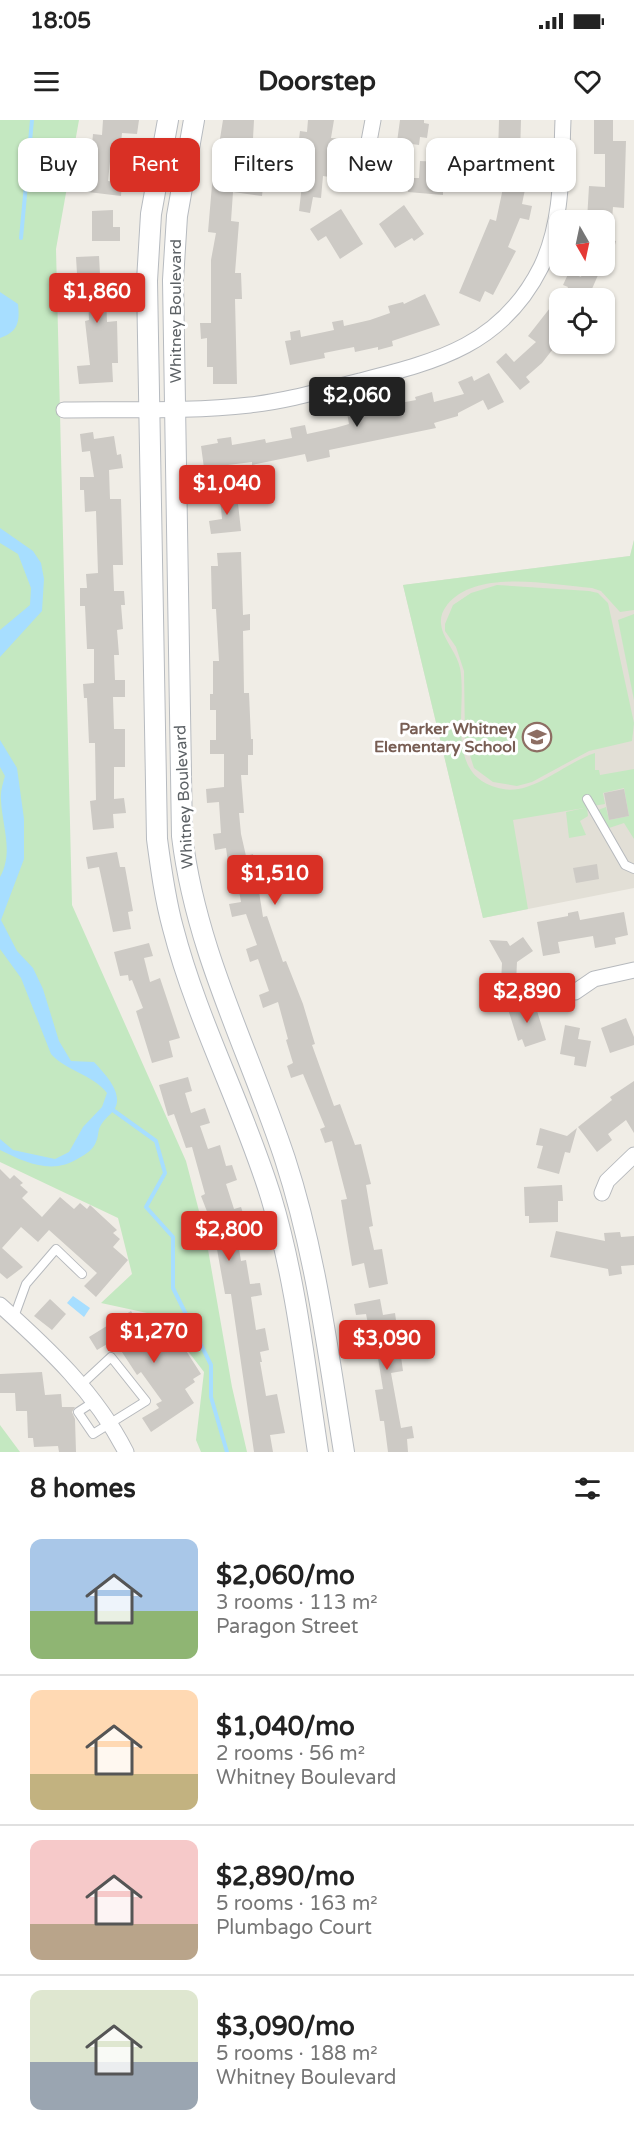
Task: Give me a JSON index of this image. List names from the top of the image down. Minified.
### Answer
{"streets":{"street":["Whitney Boulevard"]},"places":{"school or university":["Parker Whitney Elementary School"]},"north":"bottom","page":{"status":"18:05","header":"Doorstep","chip":["Buy","Rent","Filters","New","Apartment"],"price":["$1,860","$2,060","$1,040","$1,510","$2,890","$2,800","$1,270","$3,090"],"heading":"8 homes","list":[{"name":"$2,060/mo","note":"3 rooms · 113 m² · Paragon Street"},{"name":"$1,040/mo","note":"2 rooms · 56 m² · Whitney Boulevard"},{"name":"$2,890/mo","note":"5 rooms · 163 m² · Plumbago Court"},{"name":"$3,090/mo","note":"5 rooms · 188 m² · Whitney Boulevard"}]}}
